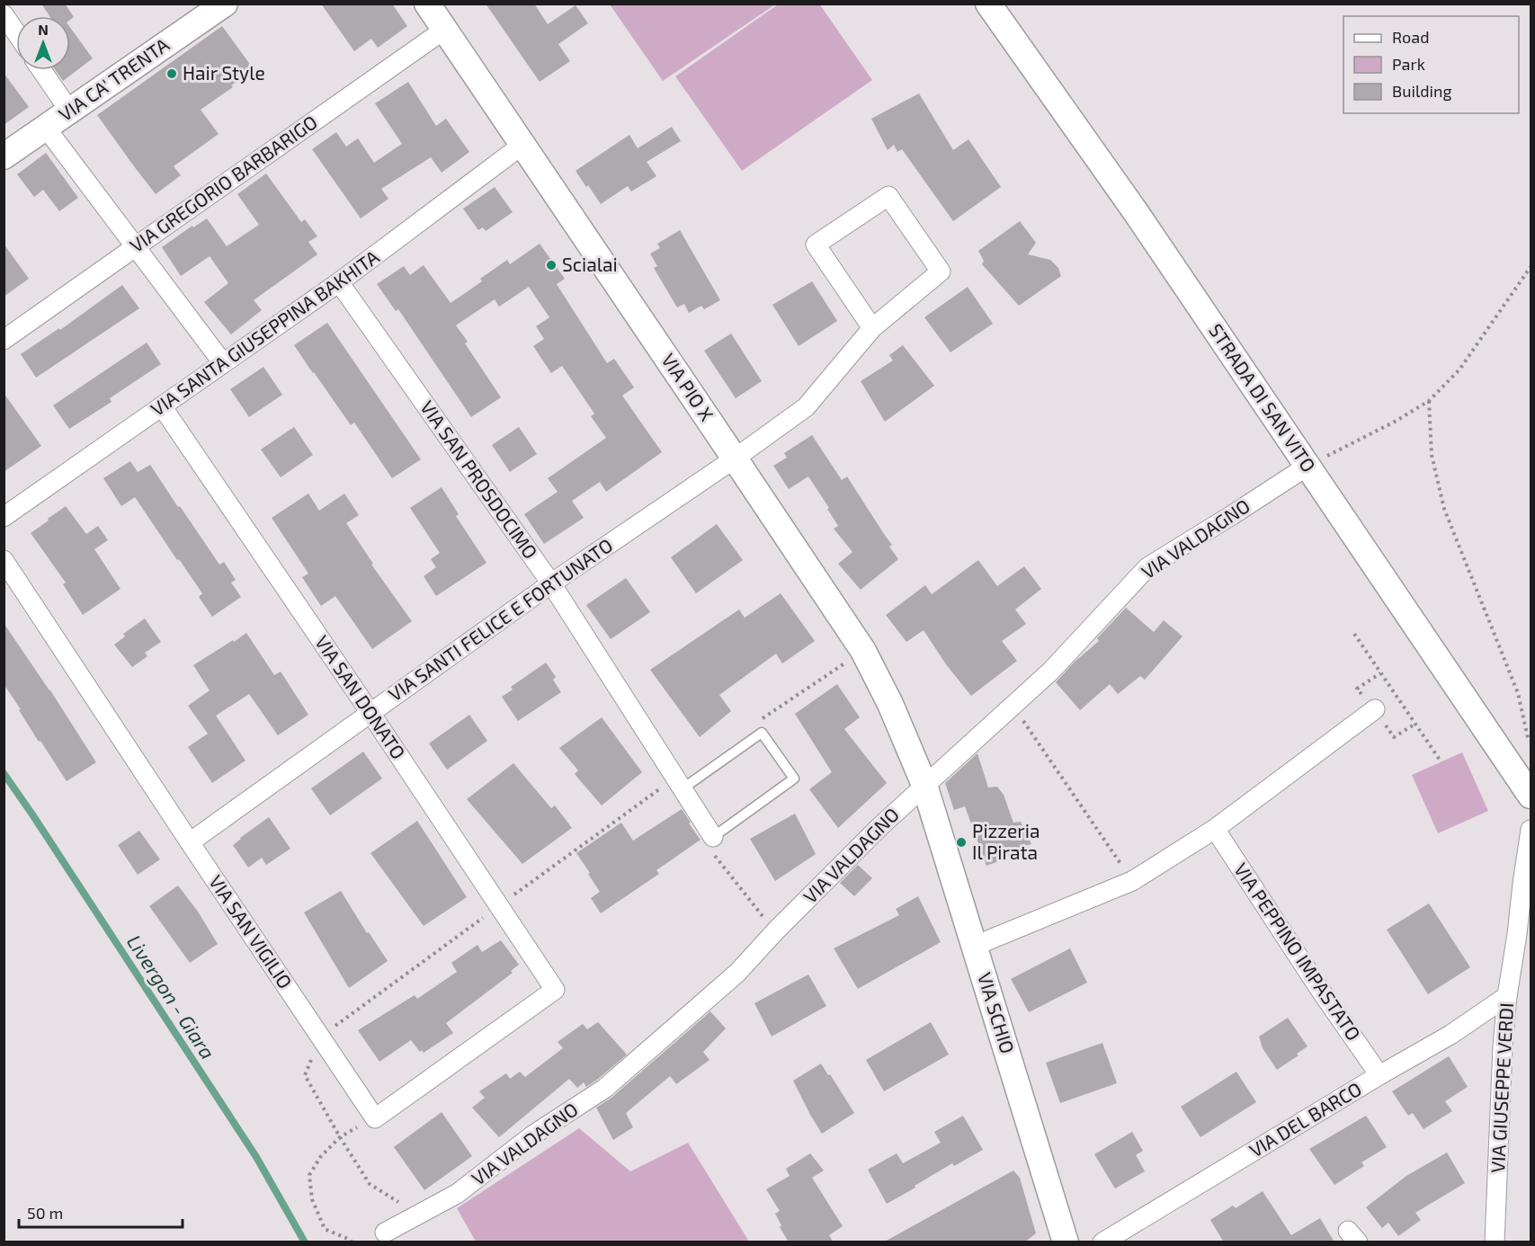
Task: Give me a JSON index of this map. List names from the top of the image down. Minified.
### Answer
{"streets":{"street":["VIA CA' TRENTA","VIA GREGORIO BARBARIGO","VIA SANTA GIUSEPPINA BAKHITA","VIA PIO X","STRADA DI SAN VITO","VIA SAN PROSDOCIMO","VIA VALDAGNO","VIA SANTI FELICE E FORTUNATO","VIA SAN DONATO","VIA SAN VIGILIO","VIA PEPPINO IMPASTATO","VIA SCHIO","VIA GIUSEPPE VERDI","VIA DEL BARCO"]},"crossings":[["VIA GREGORIO BARBARIGO","VIA PIO X"],["VIA SANTA GIUSEPPINA BAKHITA","VIA PIO X"],["VIA SANTA GIUSEPPINA BAKHITA","VIA SAN PROSDOCIMO"],["VIA SANTA GIUSEPPINA BAKHITA","VIA SAN DONATO"],["VIA PIO X","VIA VALDAGNO"],["VIA PIO X","VIA SANTI FELICE E FORTUNATO"],["VIA PIO X","VIA SCHIO"],["STRADA DI SAN VITO","VIA VALDAGNO"],["VIA SAN PROSDOCIMO","VIA SANTI FELICE E FORTUNATO"],["VIA VALDAGNO","VIA SCHIO"],["VIA SANTI FELICE E FORTUNATO","VIA SAN DONATO"],["VIA SANTI FELICE E FORTUNATO","VIA SAN VIGILIO"],["VIA SAN DONATO","VIA SAN VIGILIO"],["VIA PEPPINO IMPASTATO","VIA DEL BARCO"],["VIA GIUSEPPE VERDI","VIA DEL BARCO"]],"water":["Livergon - Giara"],"places":["Hair Style","Scialai","Pizzeria Il Pirata"],"legend":["Road","Park","Building"],"scale_bar":"50 m","north":"top"}
